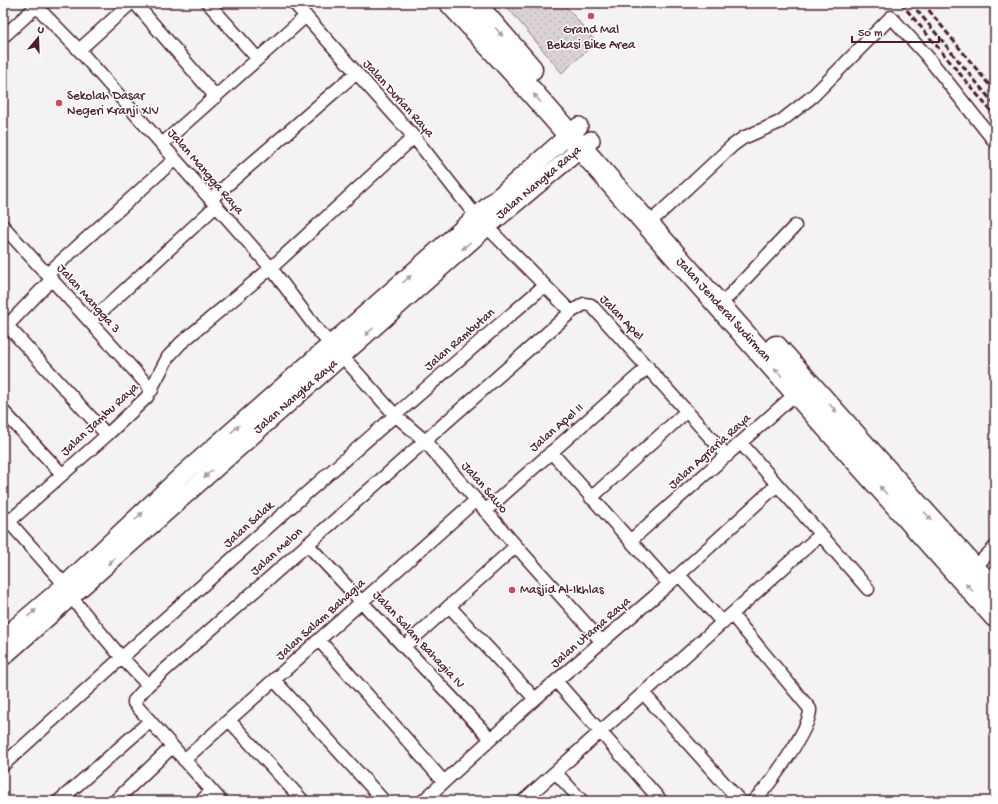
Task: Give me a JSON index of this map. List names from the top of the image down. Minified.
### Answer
{"streets":{"highway":["Jalan Jenderal Sudirman"],"street":["Jalan Durian Raya","Jalan Mangga Raya","Jalan Nangka Raya","Jalan Mangga 3","Jalan Apel","Jalan Rambutan","Jalan Jambu Raya","Jalan Apel II","Jalan Agraria Raya","Jalan Sawo","Jalan Salak","Jalan Melon","Jalan Salam Bahagia","Jalan Utama Raya","Jalan Salam Bahagia IV"]},"crossings":[["Jalan Durian Raya","Jalan Nangka Raya"],["Jalan Durian Raya","Jalan Jambu Raya"],["Jalan Mangga Raya","Jalan Nangka Raya"],["Jalan Mangga Raya","Jalan Jambu Raya"],["Jalan Nangka Raya","Jalan Jenderal Sudirman"],["Jalan Nangka Raya","Jalan Sawo"],["Jalan Mangga 3","Jalan Jambu Raya"],["Jalan Jenderal Sudirman","Jalan Agraria Raya"],["Jalan Apel","Jalan Apel II"],["Jalan Apel","Jalan Agraria Raya"],["Jalan Apel","Jalan Melon"],["Jalan Rambutan","Jalan Sawo"],["Jalan Rambutan","Jalan Salak"],["Jalan Apel II","Jalan Sawo"],["Jalan Sawo","Jalan Salak"],["Jalan Sawo","Jalan Melon"],["Jalan Sawo","Jalan Salam Bahagia"],["Jalan Sawo","Jalan Utama Raya"],["Jalan Melon","Jalan Salam Bahagia IV"],["Jalan Salam Bahagia","Jalan Salam Bahagia IV"],["Jalan Utama Raya","Jalan Salam Bahagia IV"]],"places":["Grand Mal Bekasi Bike Area","Sekolah Dasar Negeri Kranji XIV","Masjid Al-Ikhlas"],"scale_bar":"50 m","north":"top"}
